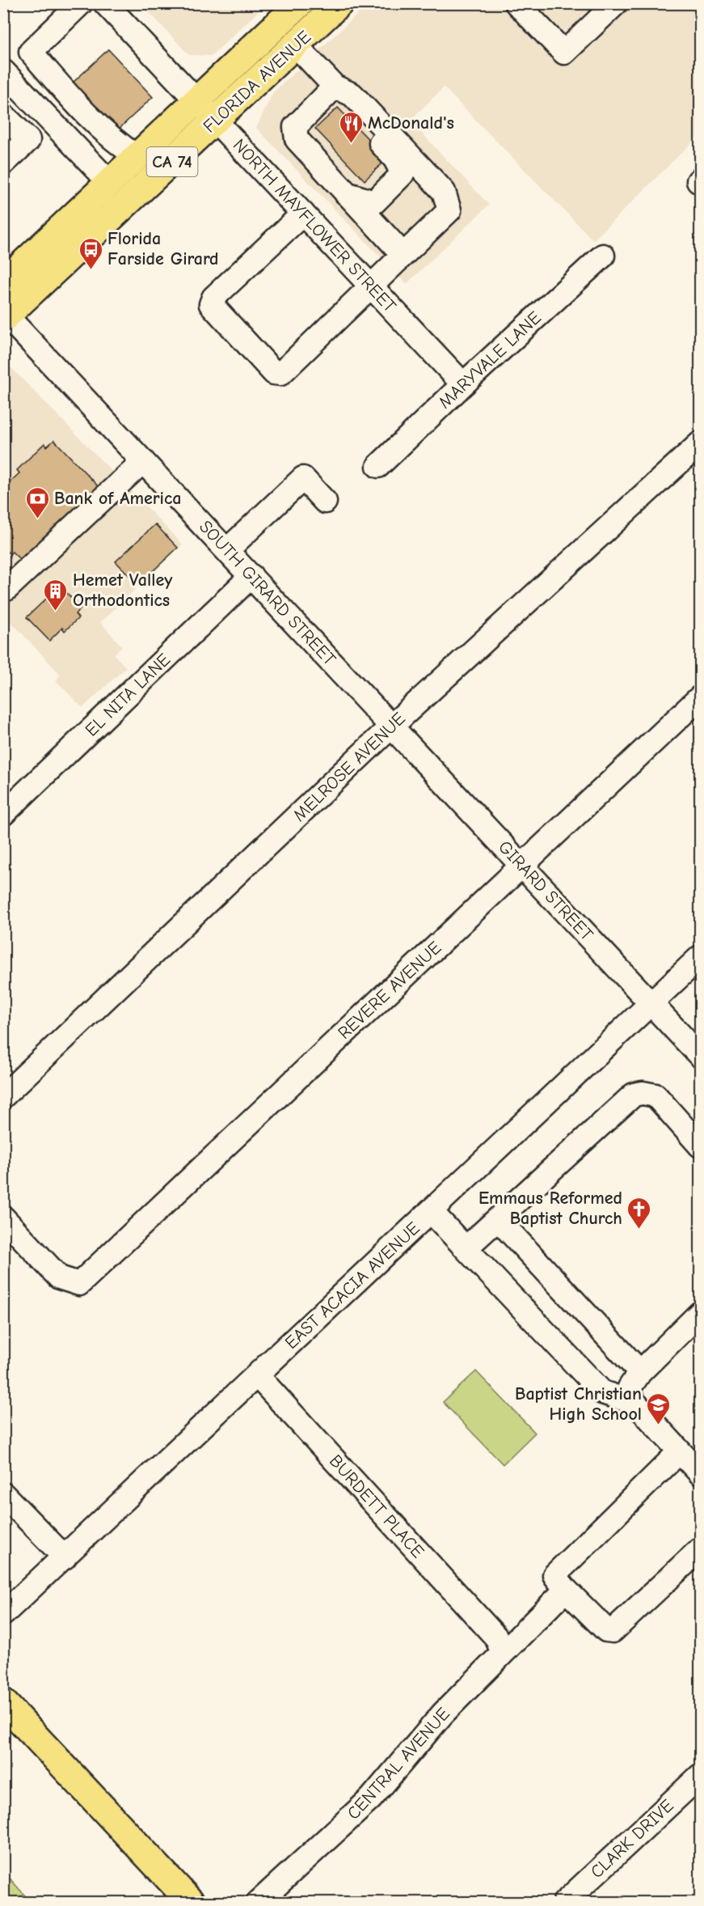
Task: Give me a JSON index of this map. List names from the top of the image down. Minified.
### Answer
{"streets":{"main road":["FLORIDA AVENUE","CA 74"],"street":["NORTH MAYFLOWER STREET","MARYVALE LANE","SOUTH GIRARD STREET","EL NITA LANE","MELROSE AVENUE","GIRARD STREET","REVERE AVENUE","EAST ACACIA AVENUE","BURDETT PLACE","CENTRAL AVENUE","CLARK DRIVE"]},"crossings":[["FLORIDA AVENUE","NORTH MAYFLOWER STREET"],["FLORIDA AVENUE","SOUTH GIRARD STREET"],["NORTH MAYFLOWER STREET","MARYVALE LANE"],["SOUTH GIRARD STREET","EL NITA LANE"],["SOUTH GIRARD STREET","MELROSE AVENUE"],["SOUTH GIRARD STREET","GIRARD STREET"],["MELROSE AVENUE","GIRARD STREET"],["GIRARD STREET","REVERE AVENUE"],["GIRARD STREET","EAST ACACIA AVENUE"],["EAST ACACIA AVENUE","BURDETT PLACE"],["BURDETT PLACE","CENTRAL AVENUE"]],"places":{"restaurant":["McDonald's"],"bus stop":["Florida Farside Girard"],"bank":["Bank of America"],"building":["Hemet Valley Orthodontics"],"church":["Emmaus Reformed Baptist Church"],"school or university":["Baptist Christian High School"]}}
